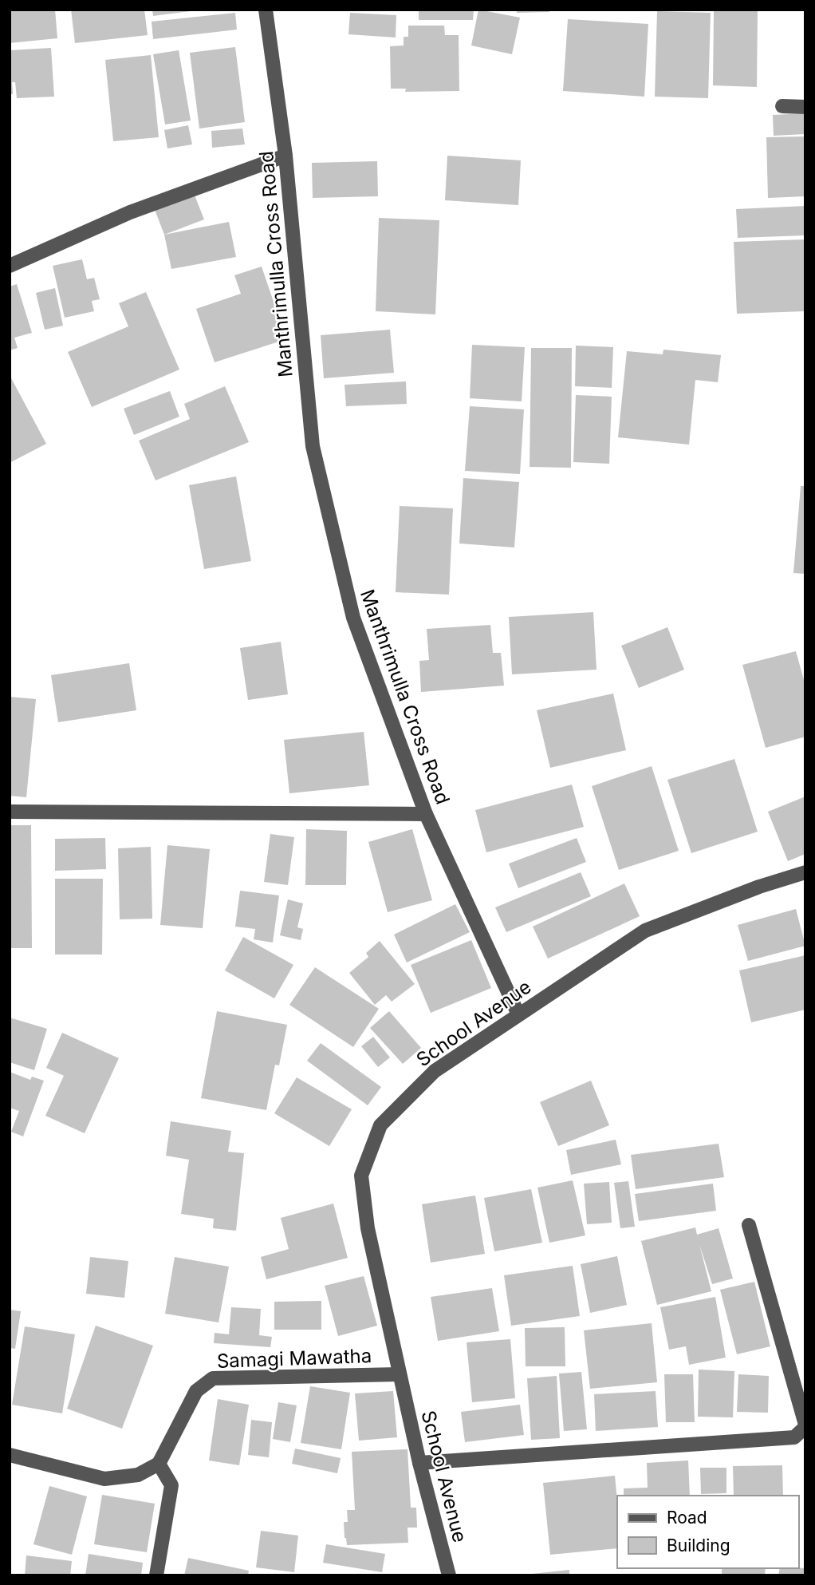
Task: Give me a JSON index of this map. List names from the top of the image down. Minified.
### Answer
{"streets":{"street":["Manthrimulla Cross Road","School Avenue","Samagi Mawatha"]},"crossings":[["Manthrimulla Cross Road","School Avenue"],["School Avenue","Samagi Mawatha"]],"legend":["Road","Building"]}
